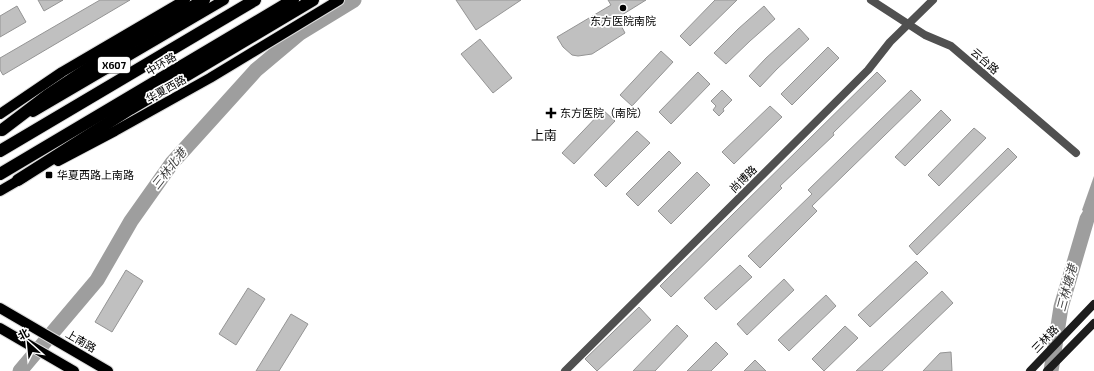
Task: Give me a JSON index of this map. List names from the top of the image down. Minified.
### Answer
{"streets":{"highway":["中环路"],"main road":["X607","华夏西路","三林路","上南路"],"street":["云台路","尚博路"]},"crossings":[["云台路","尚博路"]],"districts":["上南"],"water":["三林北港","三林塘港"],"places":{"other":["东方医院南院"],"health":["东方医院（南院）"],"transit":["华夏西路上南路"]},"north":"top left"}
